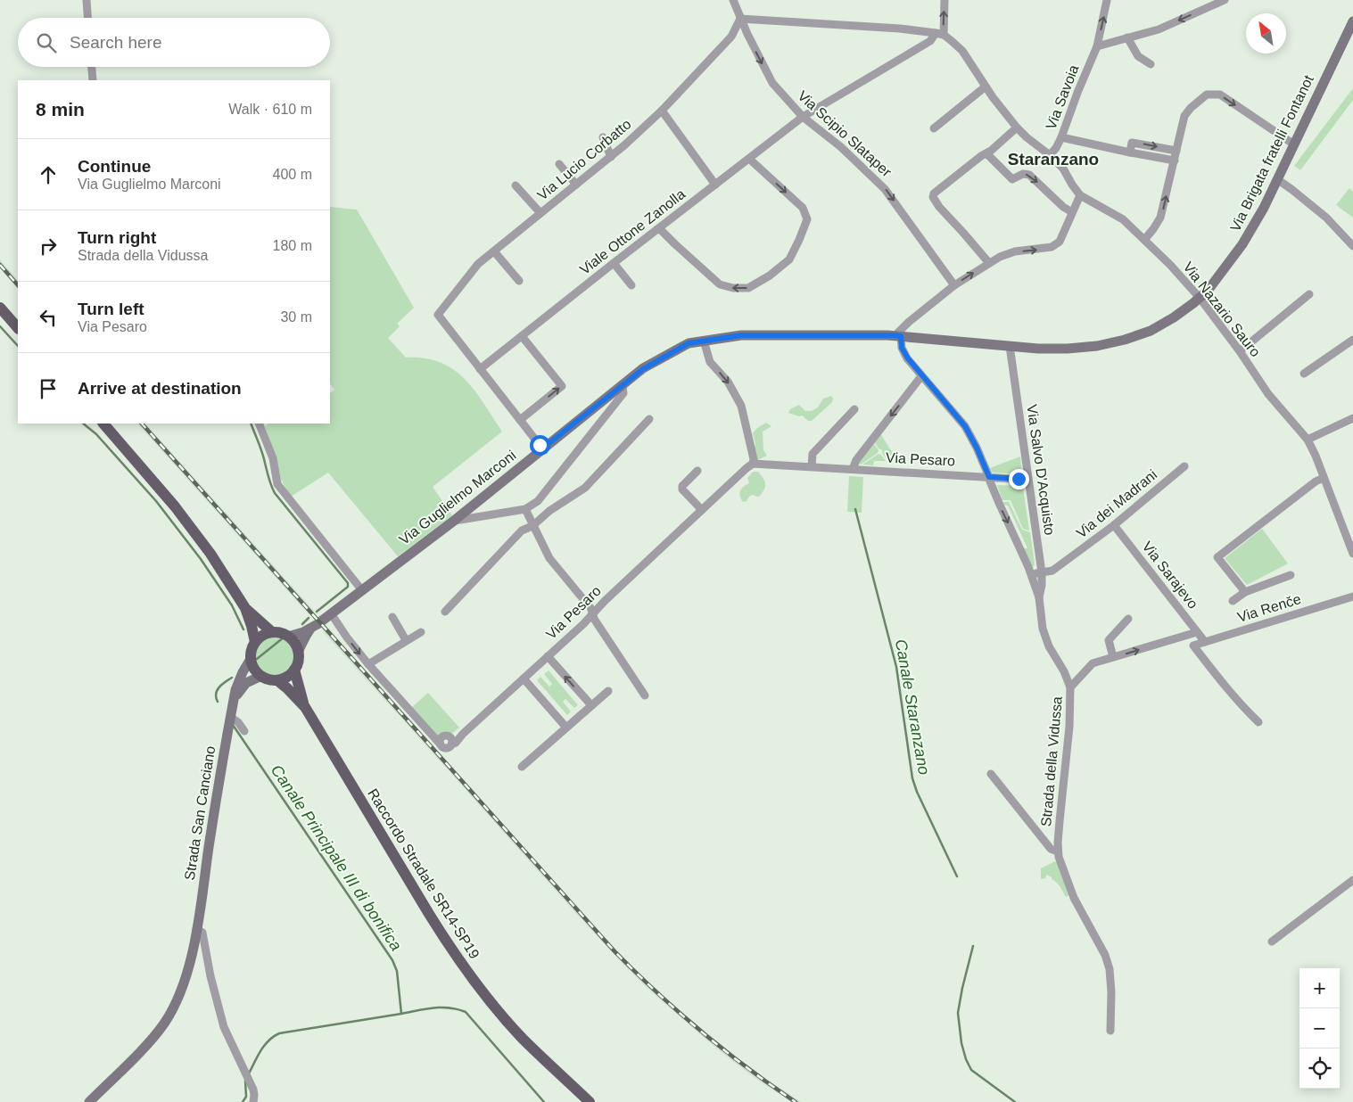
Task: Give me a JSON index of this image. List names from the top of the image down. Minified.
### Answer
{"streets":{"main road":["Raccordo Stradale SR14-SP19"],"street":["Via Savoia","Via Scipio Slataper","Via Brigata fratelli Fontanot","Via Lucio Corbatto","Viale Ottone Zanolla","Via Nazario Sauro","Via Pesaro","Via Salvo D'Acquisto","Via Guglielmo Marconi","Via dei Madrani","Via Sarajevo","Via Renče","Strada della Vidussa","Strada San Canciano"]},"crossings":[["Via Scipio Slataper","Via Lucio Corbatto"],["Via Scipio Slataper","Viale Ottone Zanolla"],["Via Brigata fratelli Fontanot","Via Nazario Sauro"],["Via Brigata fratelli Fontanot","Via Salvo D'Acquisto"],["Via Brigata fratelli Fontanot","Via Guglielmo Marconi"],["Via Brigata fratelli Fontanot","Strada della Vidussa"],["Via Lucio Corbatto","Viale Ottone Zanolla"],["Via Pesaro","Via Salvo D'Acquisto"],["Via Pesaro","Strada della Vidussa"],["Via Salvo D'Acquisto","Via dei Madrani"],["Via Salvo D'Acquisto","Strada della Vidussa"],["Via Guglielmo Marconi","Strada della Vidussa"],["Via Guglielmo Marconi","Strada San Canciano"],["Via Guglielmo Marconi","Raccordo Stradale SR14-SP19"],["Via dei Madrani","Via Sarajevo"],["Via Sarajevo","Via Renče"],["Strada San Canciano","Raccordo Stradale SR14-SP19"]],"one_way":["Via Scipio Slataper"],"districts":["Staranzano"],"water":["Canale Staranzano","Canale Principale III di bonifica"],"north":"top left","page":{"search":"Search here","heading":["8 min","Walk · 610 m"],"list":[["Continue","Via Guglielmo Marconi","400 m"],["Turn right","Strada della Vidussa","180 m"],["Turn left","Via Pesaro","30 m"],"Arrive at destination"],"map_buttons":["+","−"]}}
